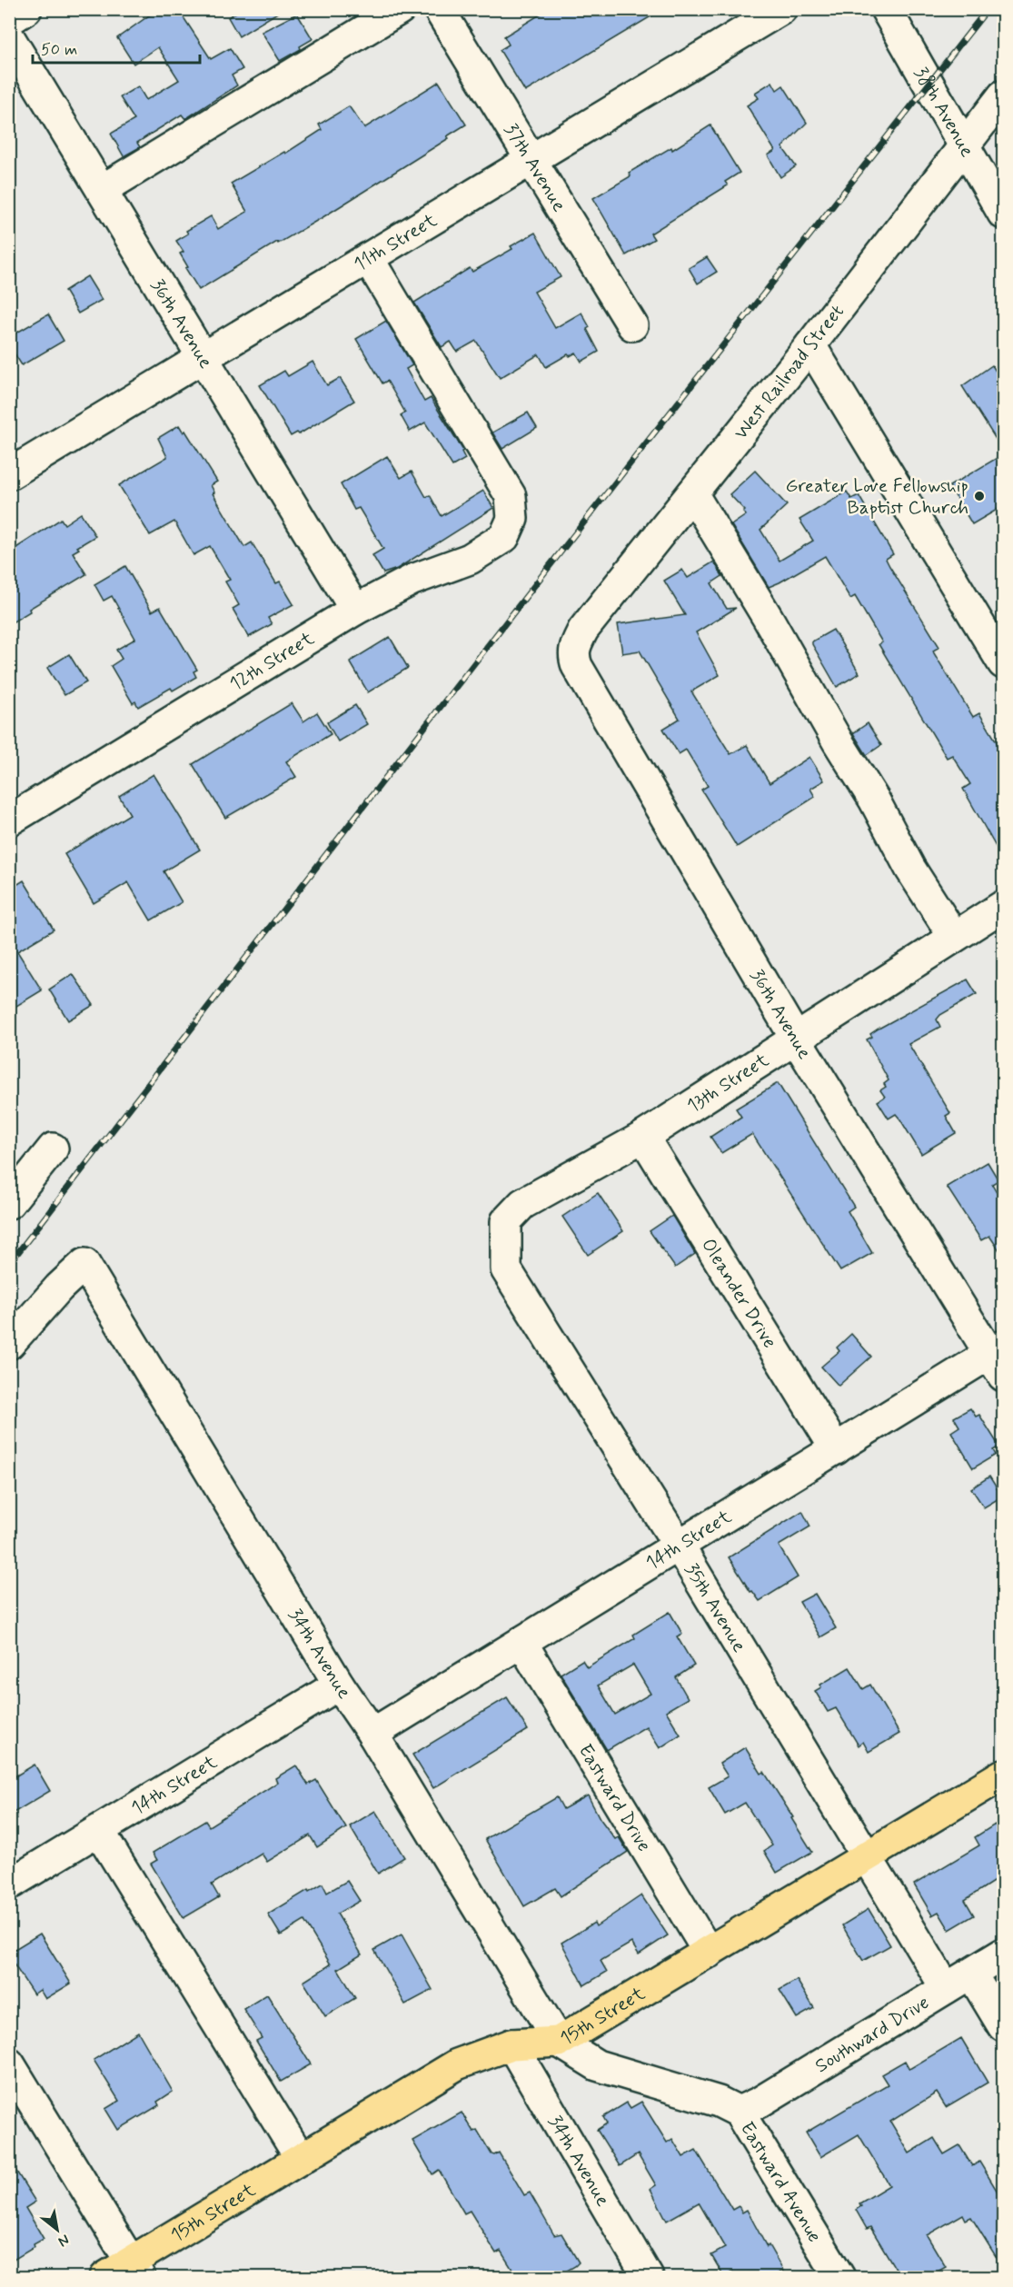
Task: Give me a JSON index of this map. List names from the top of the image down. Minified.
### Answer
{"streets":{"main road":["15th Street"],"street":["38th Avenue","37th Avenue","11th Street","36th Avenue","West Railroad Street","12th Street","13th Street","Oleander Drive","14th Street","35th Avenue","34th Avenue","Eastward Drive","Southward Drive","Eastward Avenue"]},"crossings":[["38th Avenue","West Railroad Street"],["37th Avenue","11th Street"],["11th Street","36th Avenue"],["11th Street","12th Street"],["36th Avenue","West Railroad Street"],["36th Avenue","12th Street"],["36th Avenue","13th Street"],["36th Avenue","14th Street"],["13th Street","Oleander Drive"],["13th Street","35th Avenue"],["Oleander Drive","14th Street"],["14th Street","35th Avenue"],["14th Street","34th Avenue"],["14th Street","Eastward Drive"],["35th Avenue","15th Street"],["35th Avenue","Southward Drive"],["34th Avenue","15th Street"],["34th Avenue","Eastward Avenue"],["Eastward Drive","15th Street"],["15th Street","Eastward Avenue"],["Southward Drive","Eastward Avenue"]],"places":["Greater Love Fellowship Baptist Church"],"scale_bar":"50 m","north":"bottom right"}
